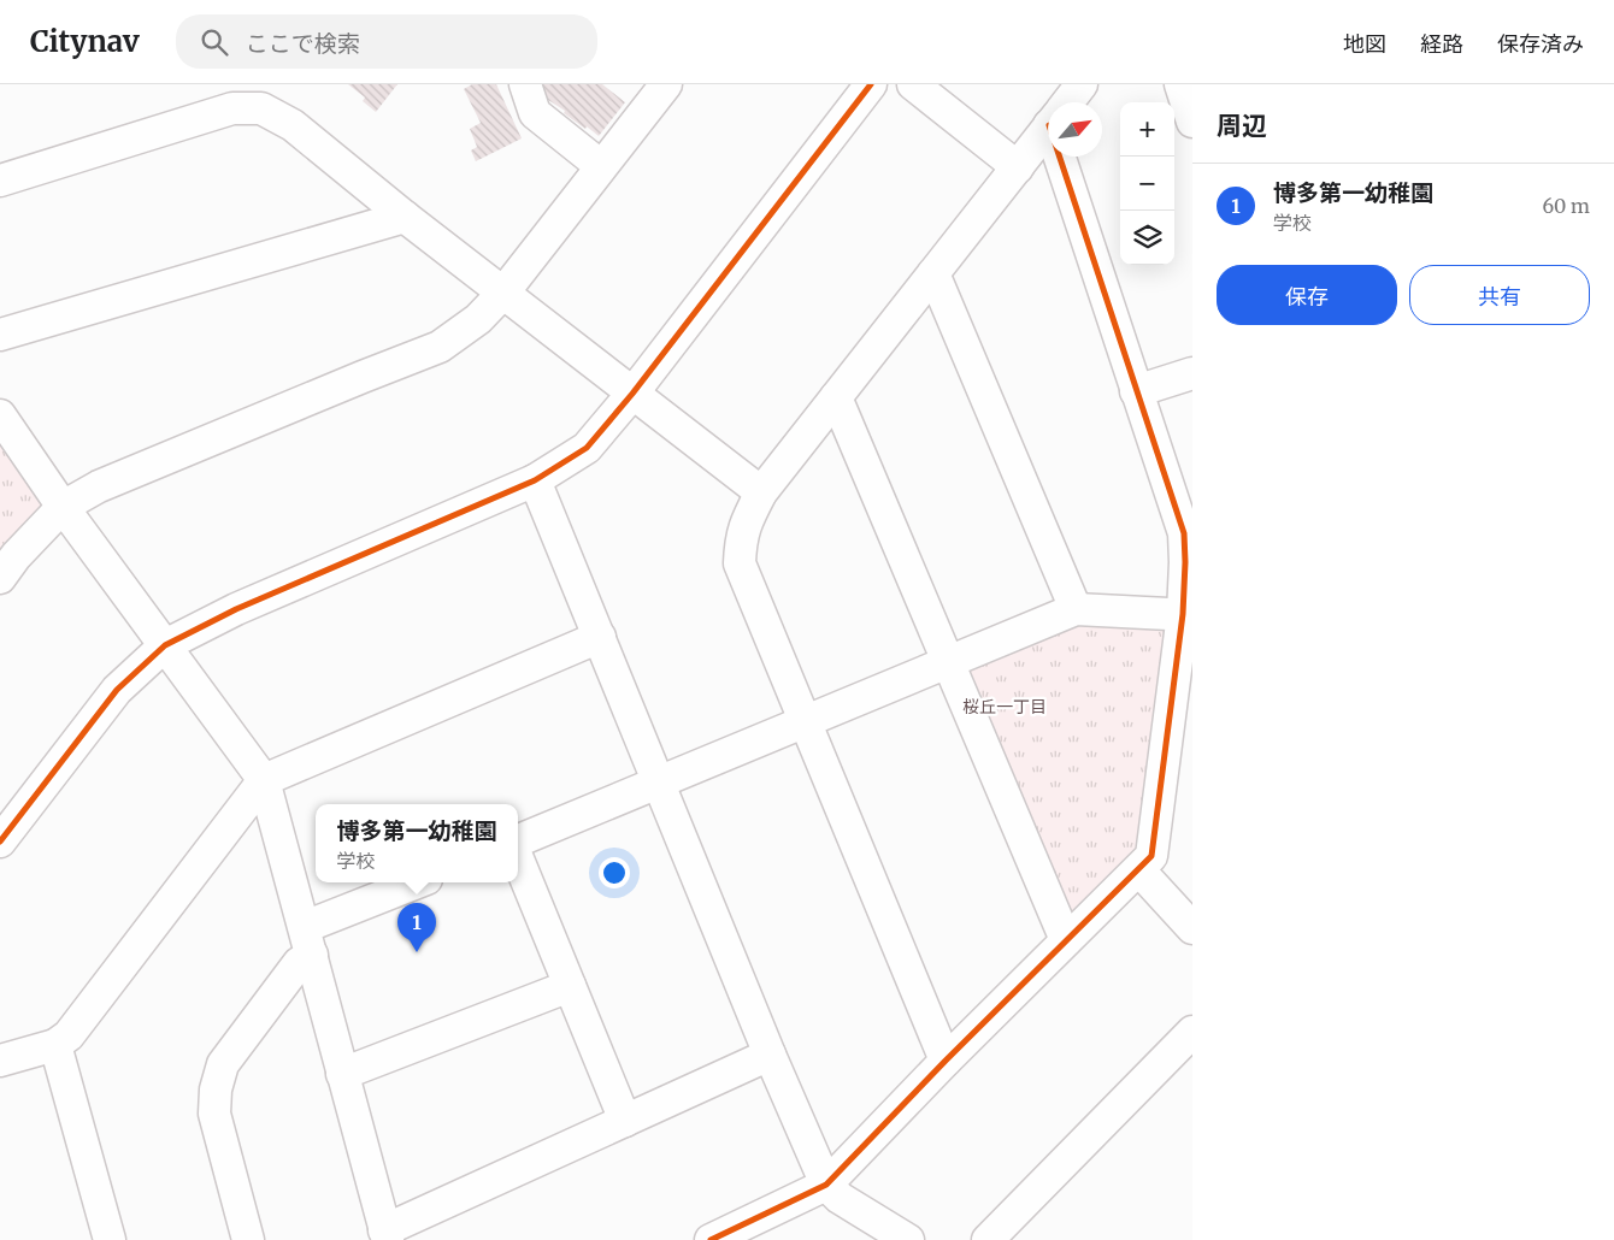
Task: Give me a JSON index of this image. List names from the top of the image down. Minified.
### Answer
{"districts":["桜丘一丁目"],"north":"top right","page":{"header":"Citynav","search":"ここで検索","nav":["地図","経路","保存済み"],"heading":"周辺","map_buttons":["+","−"],"list":[{"mark":"1","name":"博多第一幼稚園","note":"学校","value":"60 m"}],"buttons":["保存","共有"],"popup":["博多第一幼稚園","学校"],"pins":"1"}}
